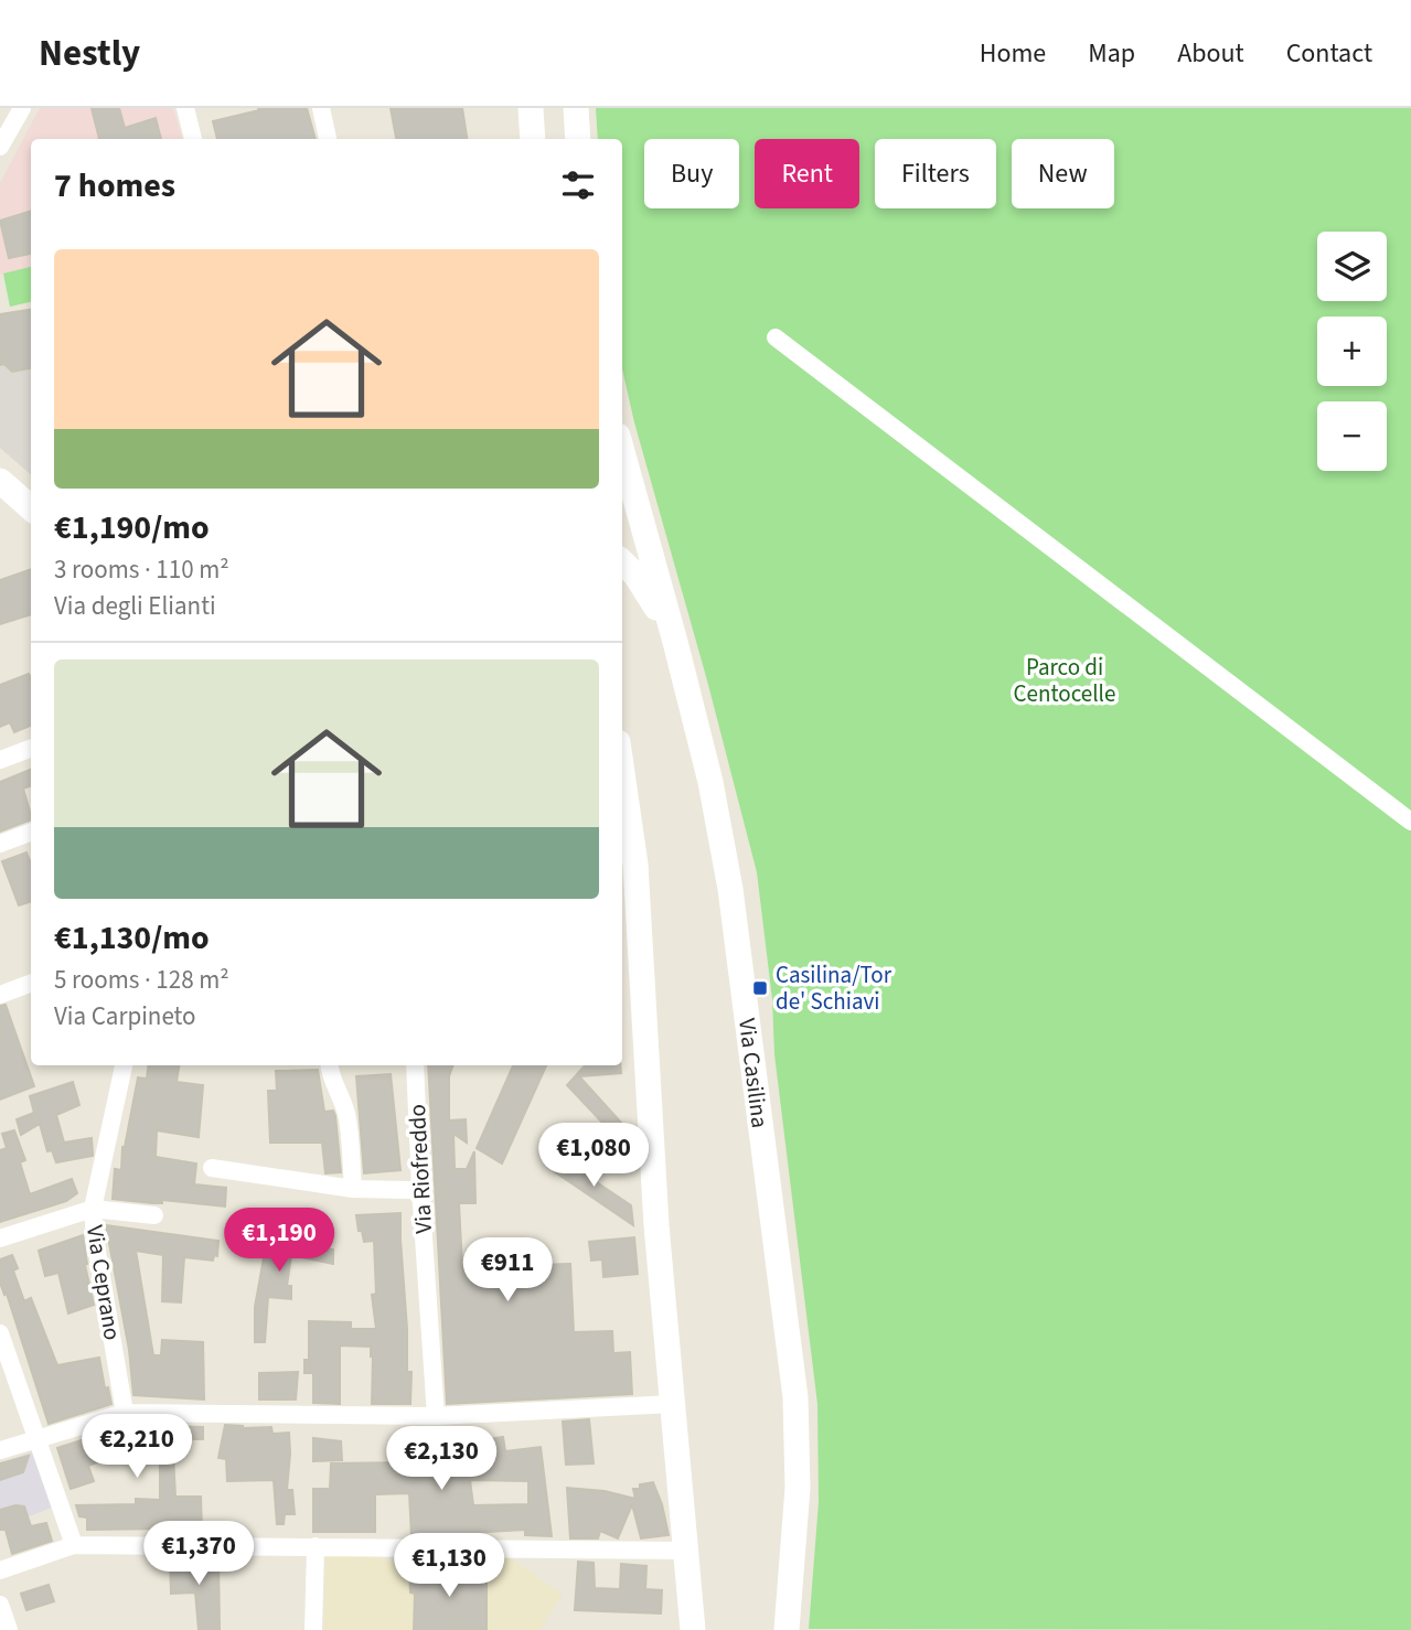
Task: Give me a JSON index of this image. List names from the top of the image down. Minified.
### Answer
{"streets":{"main road":["Via Casilina"],"street":["Via Riofreddo","Via Ceprano"]},"parks":["Parco di Centocelle"],"places":{"transit":["Casilina/Tor de' Schiavi"]},"page":{"header":"Nestly","nav":["Home","Map","About","Contact"],"chip":["Buy","Rent","Filters","New"],"heading":"7 homes","map_buttons":["+","−"],"list":[{"name":"€1,190/mo","note":"3 rooms · 110 m² · Via degli Elianti"},{"name":"€1,130/mo","note":"5 rooms · 128 m² · Via Carpineto"}],"price":["€1,080","€1,190","€911","€2,210","€2,130","€1,370","€1,130"]}}
